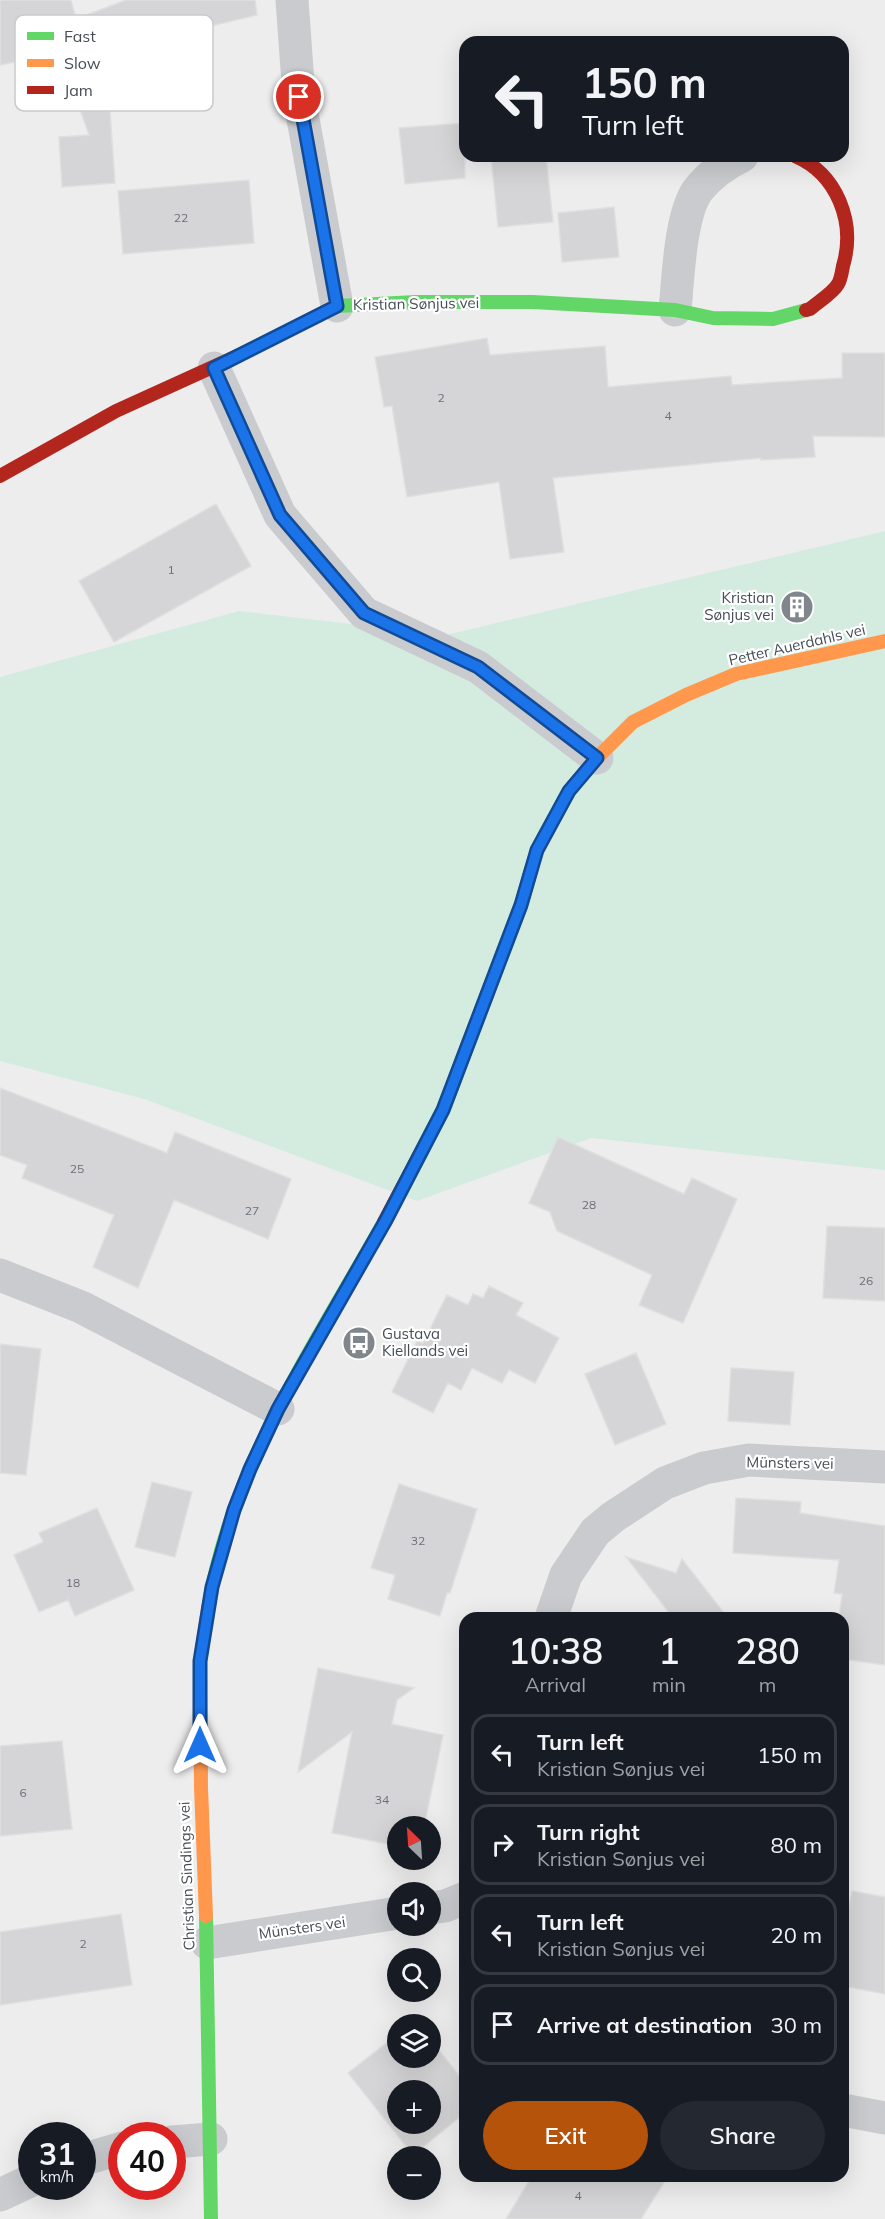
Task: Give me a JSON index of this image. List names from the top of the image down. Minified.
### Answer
{"streets":{"street":["Kristian Sønjus vei","Petter Auerdahls vei","Münsters vei","Christian Sindings vei"]},"crossings":[["Petter Auerdahls vei","Christian Sindings vei"],["Münsters vei","Christian Sindings vei"]],"places":{"building":["Kristian Sønjus vei"],"bus stop":["Gustava Kiellands vei"]},"house_numbers":["22","2","4","1","25","28","27","26","32","18","6","34","2","4"],"legend":["Fast","Slow","Jam"],"north":"top left","page":{"turn":["150 m","Turn left"],"eta":["10:38","Arrival","1","min","280","m"],"list":[{"name":"Turn left","note":"Kristian Sønjus vei","value":"150 m"},{"name":"Turn right","note":"Kristian Sønjus vei","value":"80 m"},{"name":"Turn left","note":"Kristian Sønjus vei","value":"20 m"},{"name":"Arrive at destination","value":"30 m"}],"map_buttons":["+","−"],"buttons":["Exit","Share"],"speed":"31 km/h","limit":"40"}}
